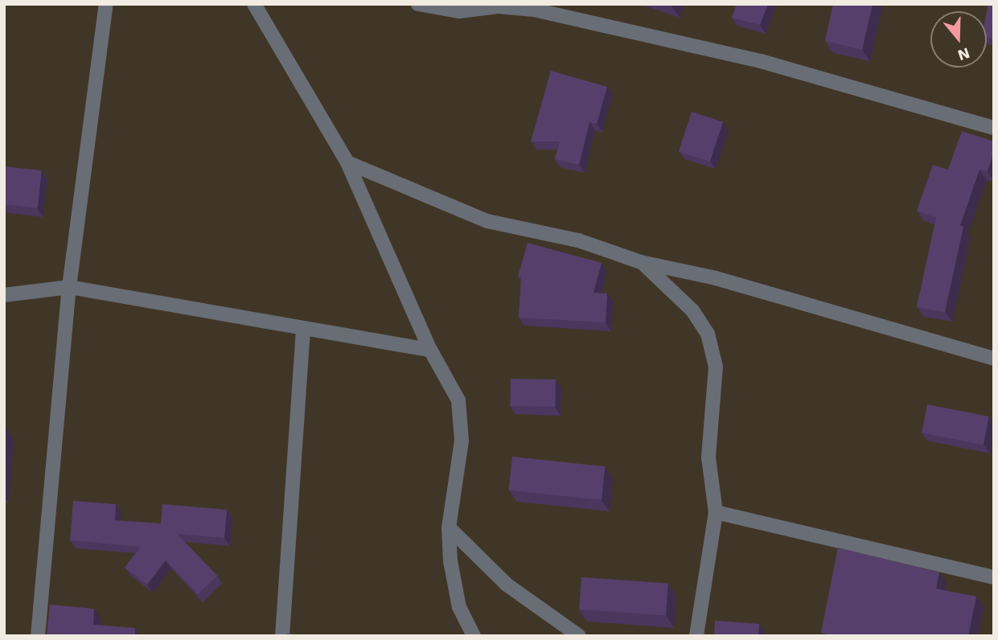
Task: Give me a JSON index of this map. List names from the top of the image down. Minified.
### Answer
{"north":"bottom"}
